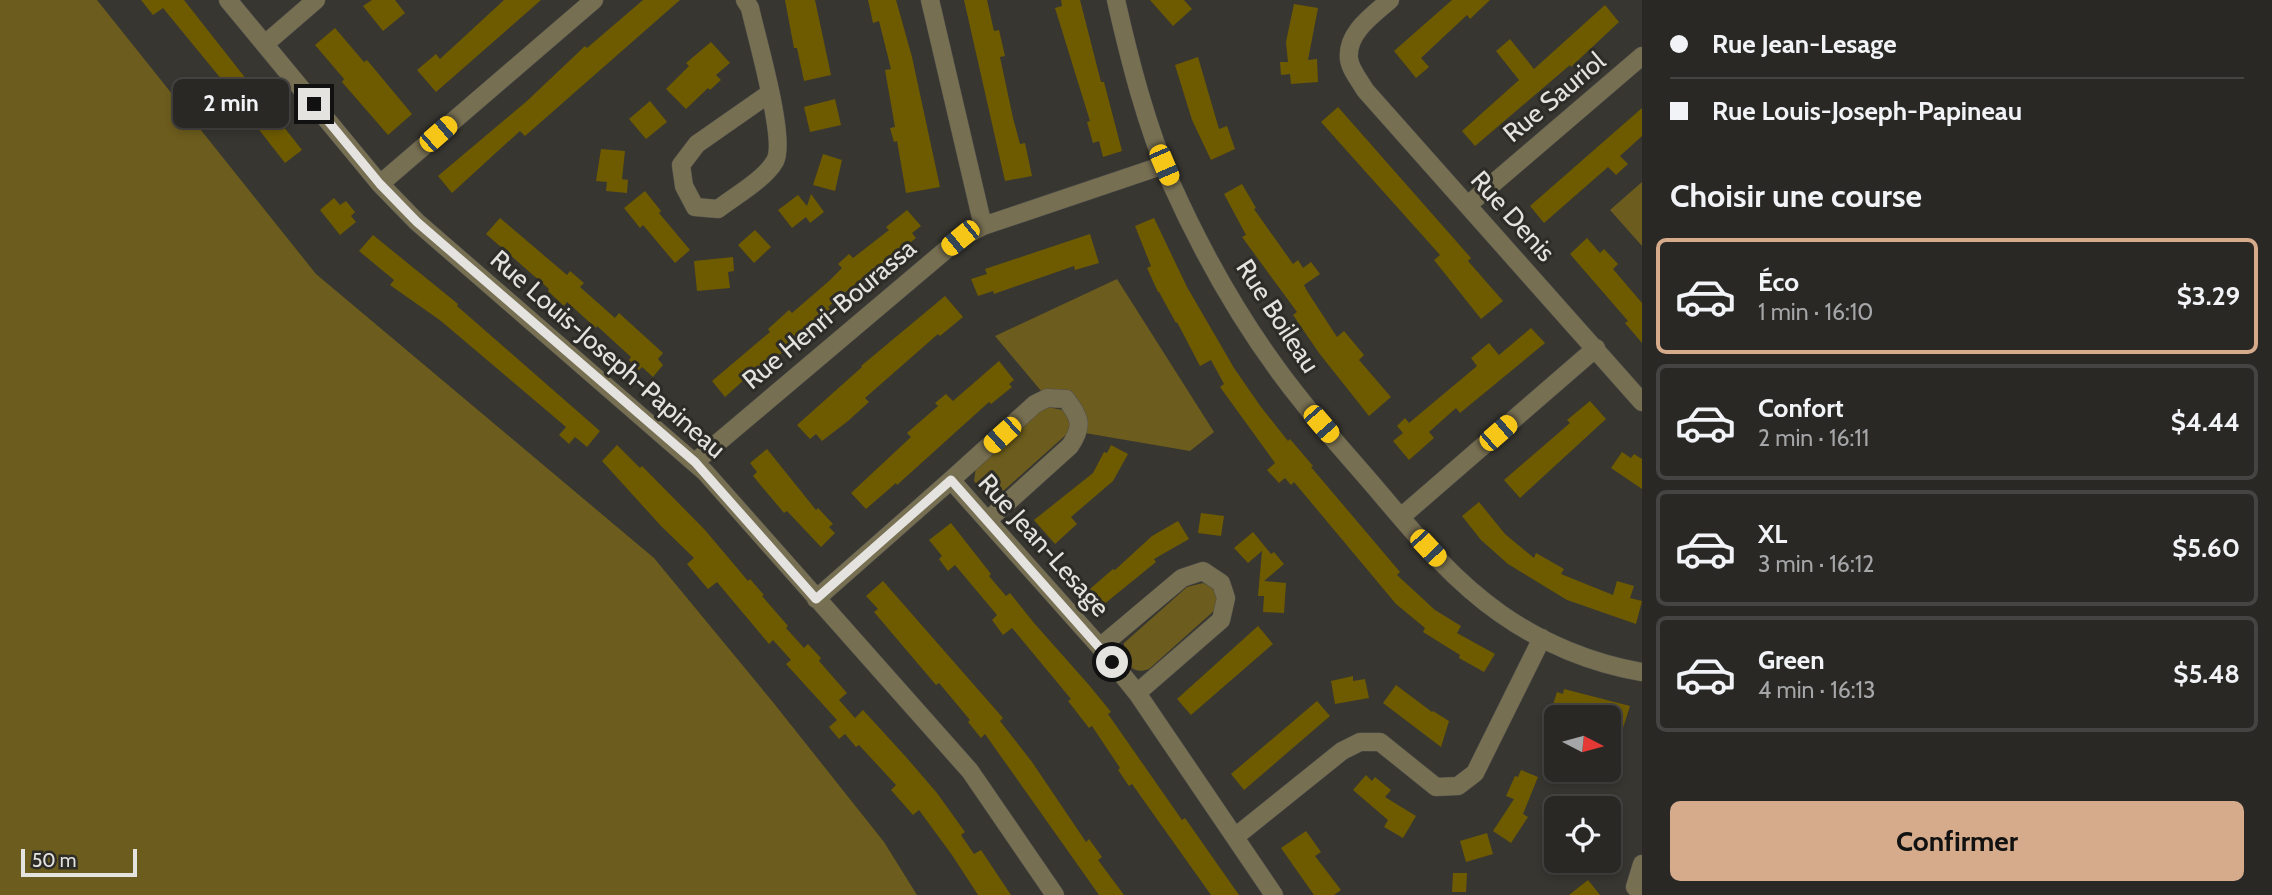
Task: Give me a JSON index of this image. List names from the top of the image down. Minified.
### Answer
{"streets":{"street":["Rue Sauriol","Rue Denis","Rue Henri-Bourassa","Rue Boileau","Rue Louis-Joseph-Papineau","Rue Jean-Lesage"]},"crossings":[["Rue Sauriol","Rue Denis"],["Rue Henri-Bourassa","Rue Boileau"],["Rue Henri-Bourassa","Rue Louis-Joseph-Papineau"],["Rue Louis-Joseph-Papineau","Rue Jean-Lesage"]],"scale_bar":"50 m","north":"right","page":{"banner":["Rue Jean-Lesage","Rue Louis-Joseph-Papineau"],"bubble":"2 min","heading":"Choisir une course","list":[{"name":"Éco","note":"1 min · 16:10","value":"$3.29"},{"name":"Confort","note":"2 min · 16:11","value":"$4.44"},{"name":"XL","note":"3 min · 16:12","value":"$5.60"},{"name":"Green","note":"4 min · 16:13","value":"$5.48"}],"buttons":"Confirmer","scale":"50 m"}}
